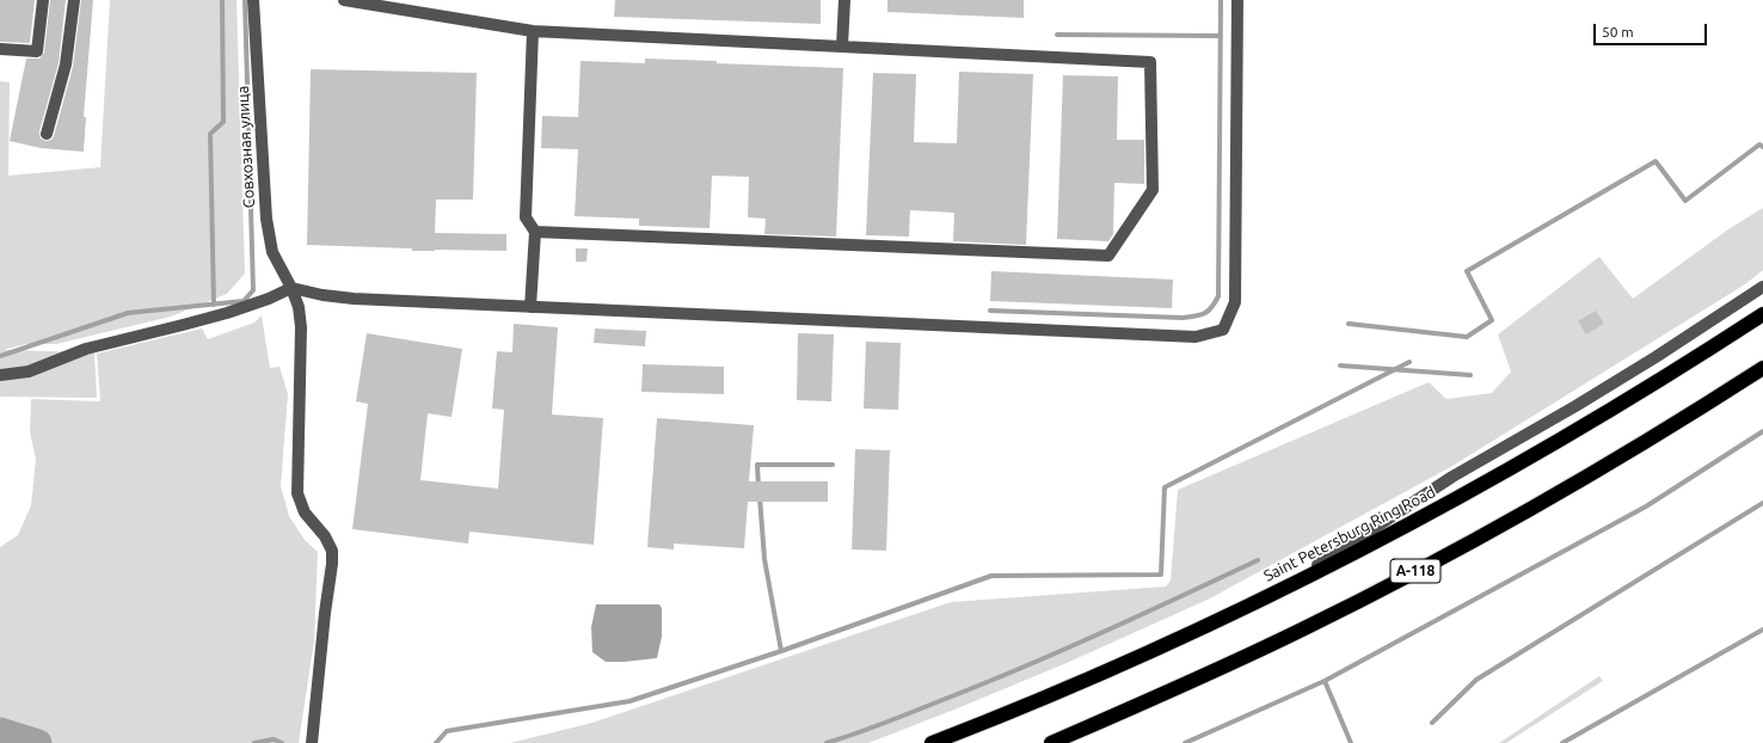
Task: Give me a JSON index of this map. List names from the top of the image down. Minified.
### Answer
{"streets":{"highway":["Saint Petersburg Ring Road","А-118"],"street":["Совхозная улица"]},"scale_bar":"50 m"}
